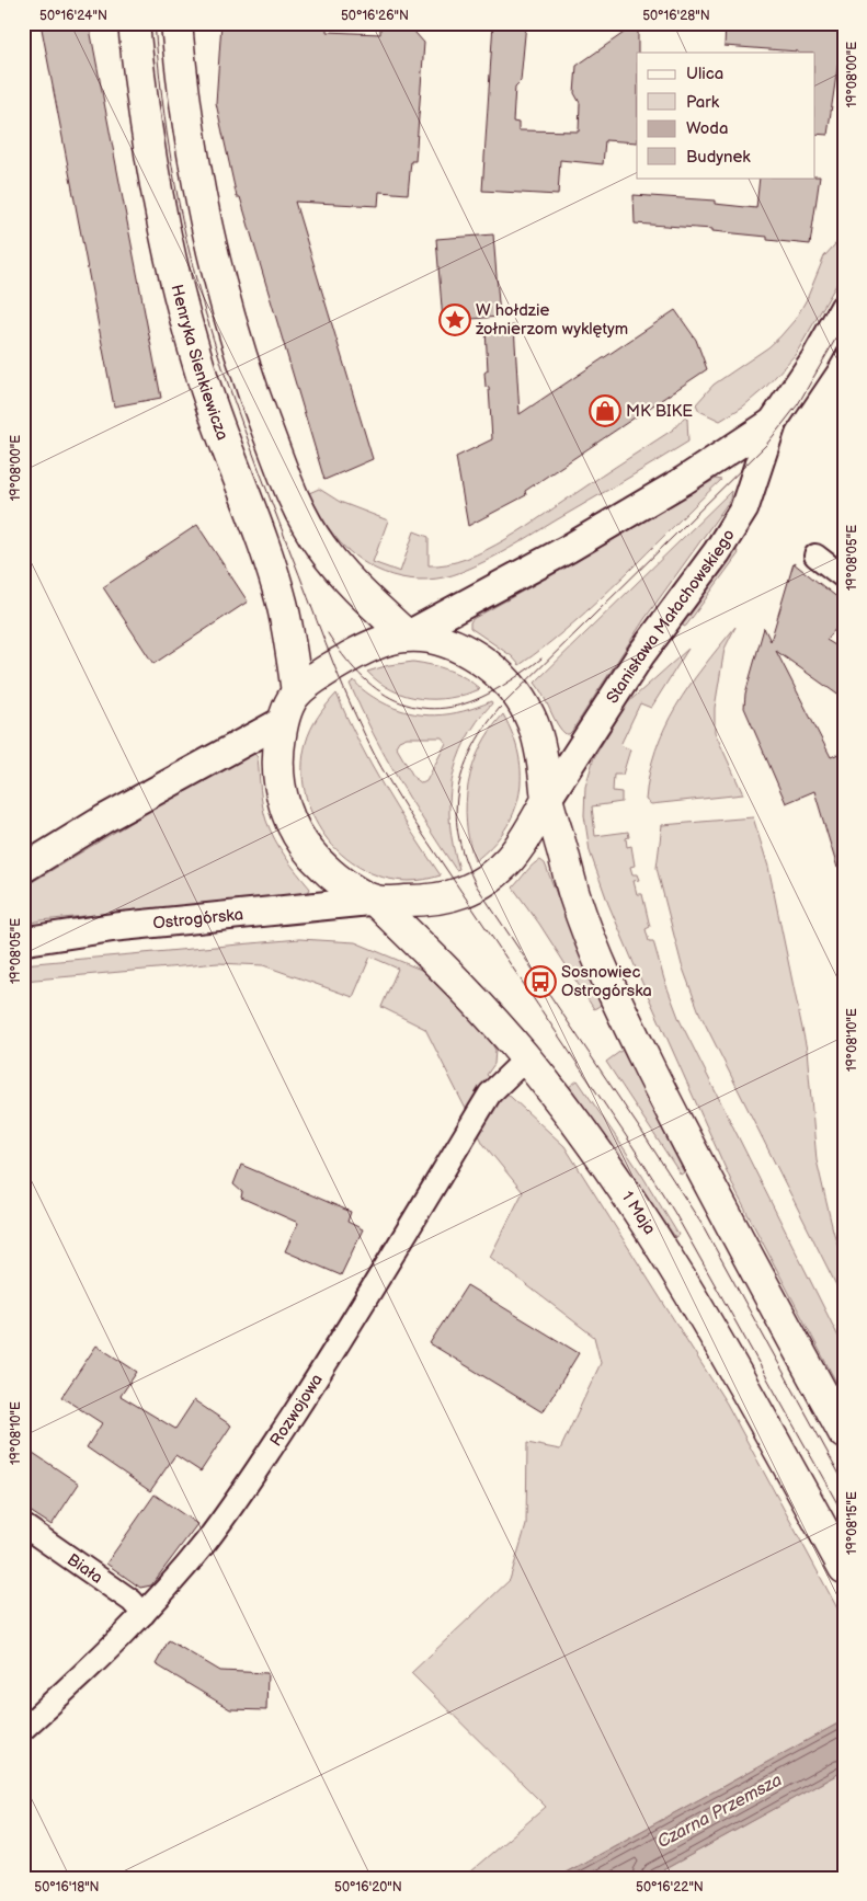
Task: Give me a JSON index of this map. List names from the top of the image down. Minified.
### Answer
{"streets":{"main road":["Henryka Sienkiewicza","1 Maja"],"street":["Stanisława Małachowskiego","Ostrogórska","Rozwojowa","Biała"]},"crossings":[["Ostrogórska","1 Maja"],["1 Maja","Rozwojowa"],["Rozwojowa","Biała"]],"water":["Czarna Przemsza"],"places":{"place":["W hołdzie żołnierzom wyklętym"],"shop":["MK BIKE"],"bus stop":["Sosnowiec Ostrogórska"]},"legend":["Ulica","Park","Woda","Budynek"],"coordinates":["50°16'24\"N","50°16'26\"N","50°16'28\"N","19°08'00\"E","19°08'05\"E","19°08'10\"E","19°08'15\"E","50°16'18\"N","50°16'20\"N","50°16'22\"N"]}
